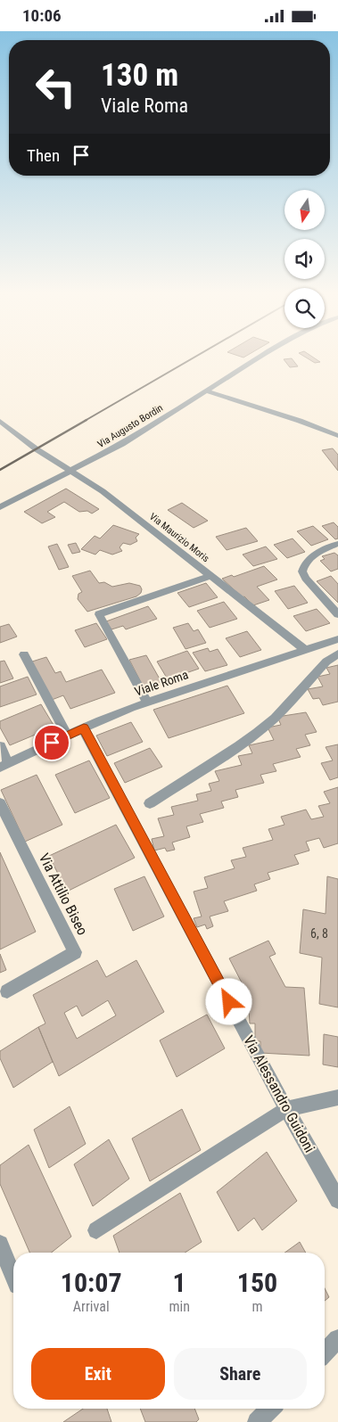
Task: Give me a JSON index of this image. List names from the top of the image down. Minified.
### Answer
{"streets":{"street":["Via Augusto Bordin","Via Maurizio Moris","Viale Roma","Via Attilio Biseo","Via Alessandro Guidoni"]},"crossings":[["Via Augusto Bordin","Via Maurizio Moris"],["Via Maurizio Moris","Viale Roma"],["Viale Roma","Via Alessandro Guidoni"]],"house_numbers":["6, 8"],"north":"bottom","page":{"status":"10:06","turn":["130 m","Viale Roma"],"then":"Then","eta":["10:07","Arrival","1","min","150","m"],"buttons":["Exit","Share"]}}
